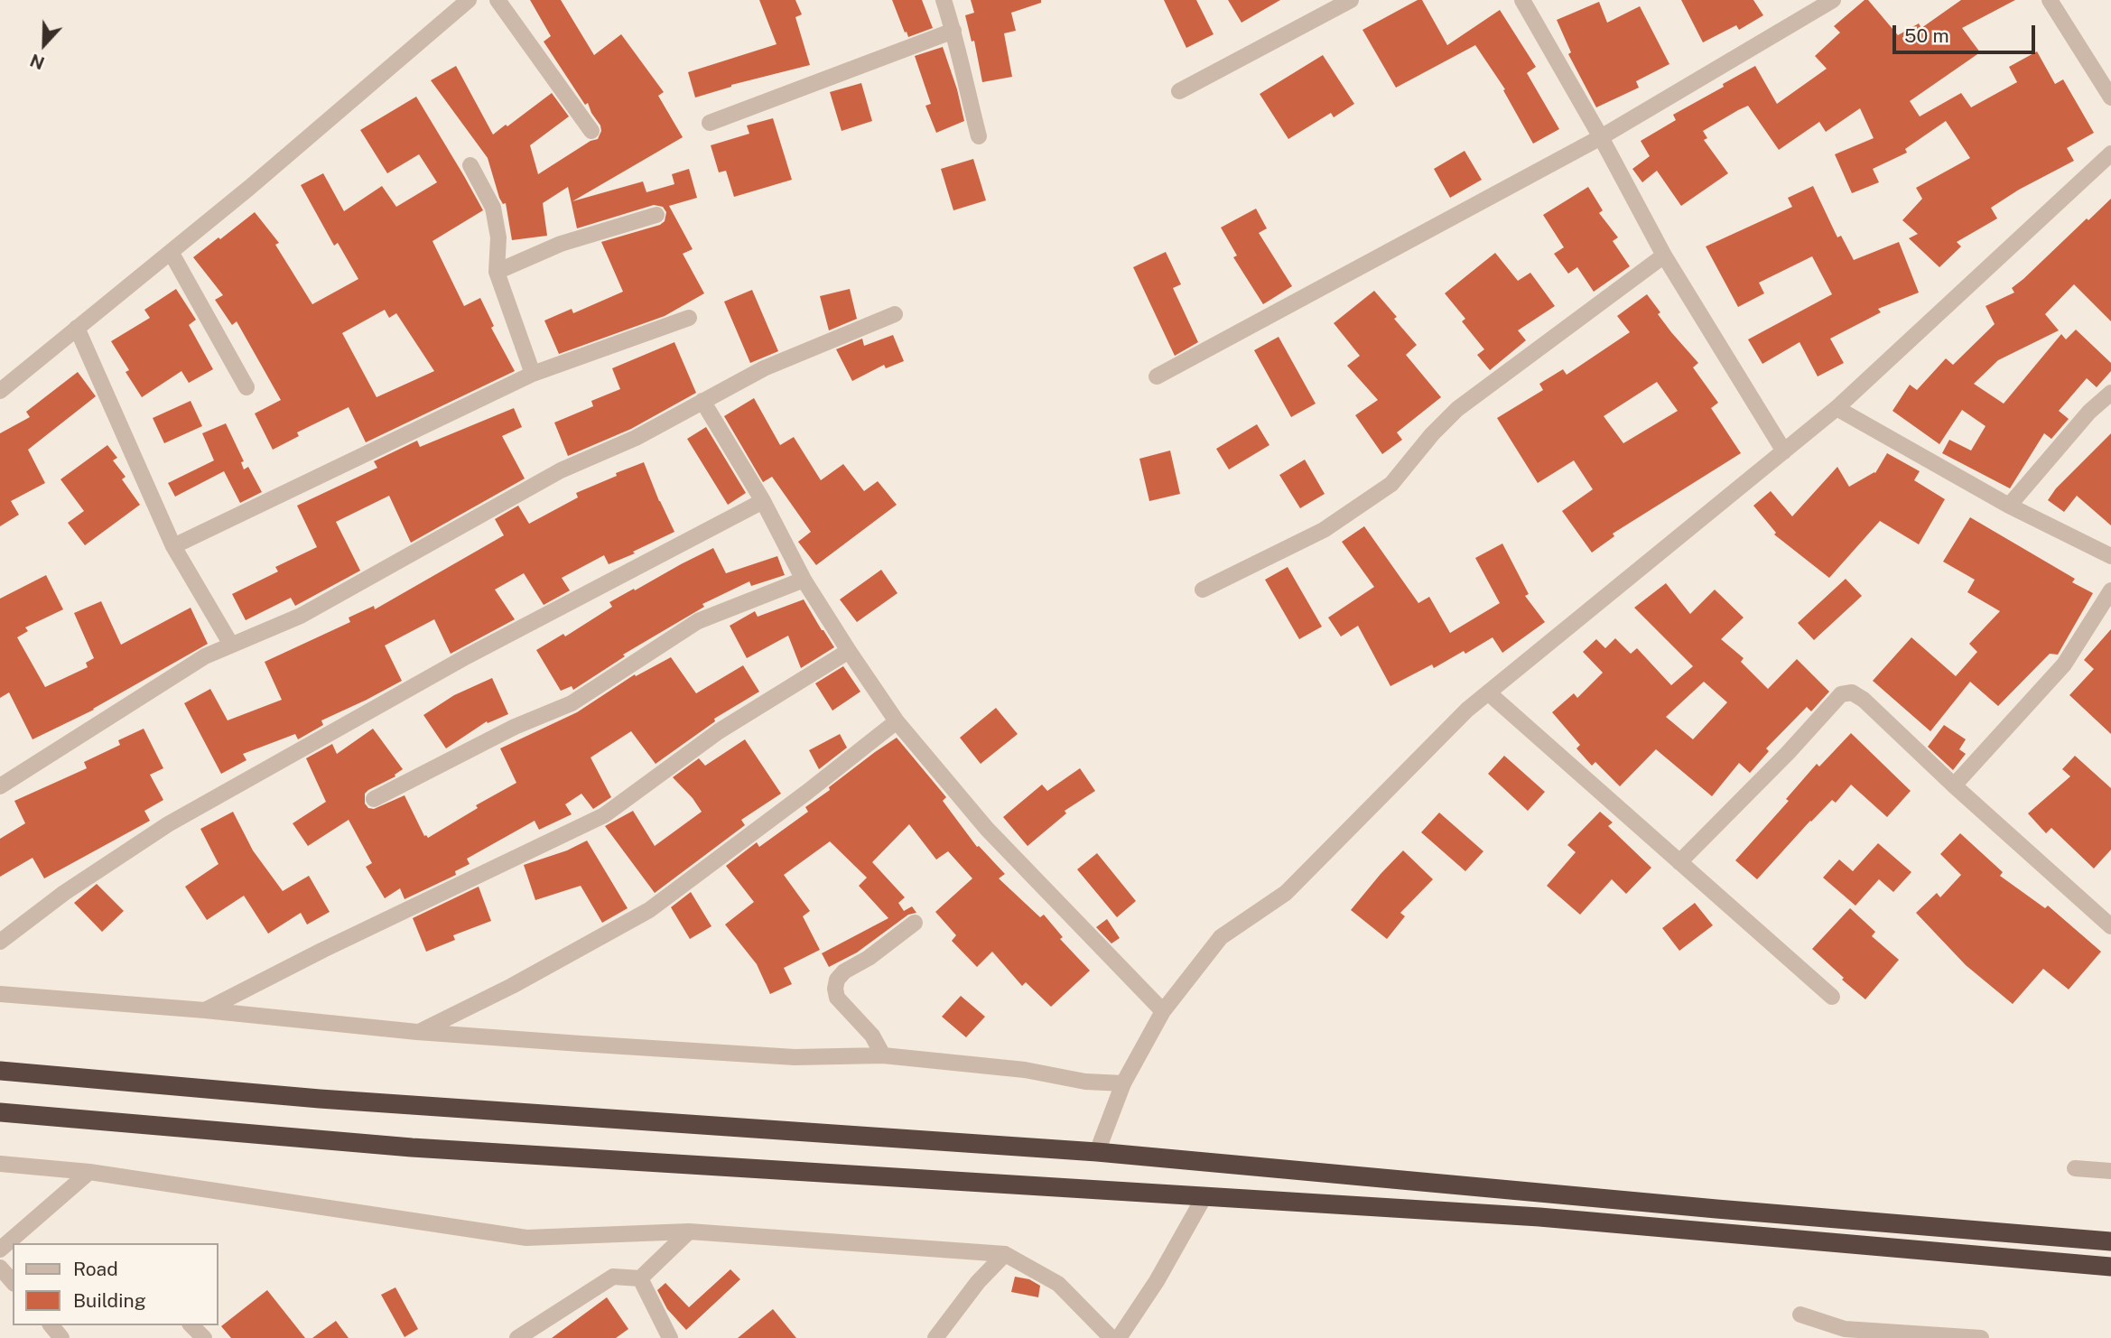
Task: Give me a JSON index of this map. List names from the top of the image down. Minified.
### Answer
{"legend":["Road","Building"],"scale_bar":"50 m","north":"bottom"}
